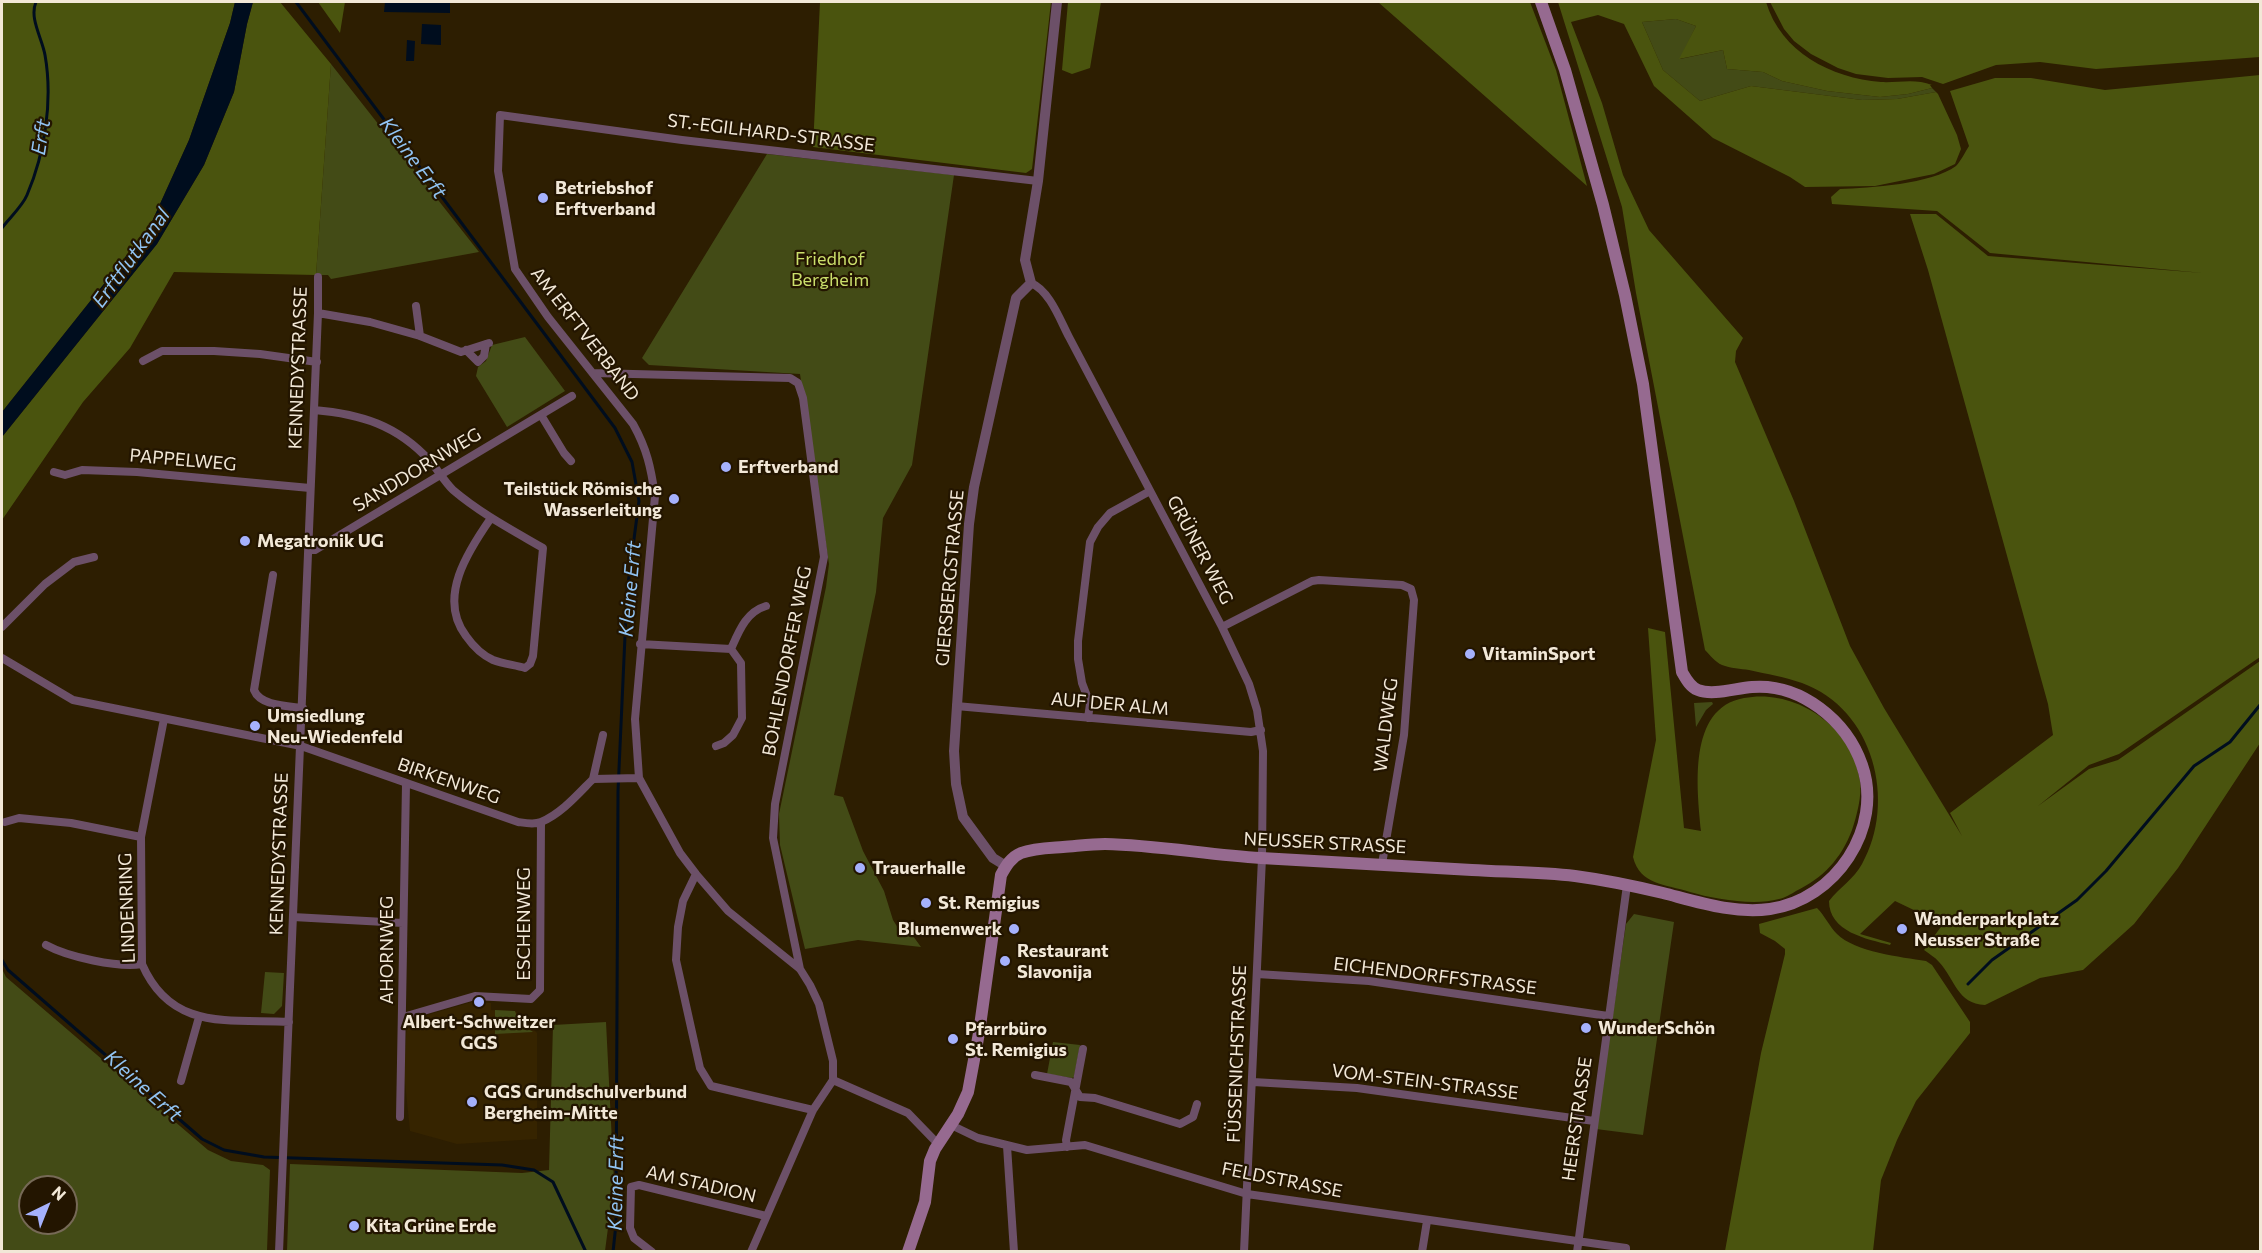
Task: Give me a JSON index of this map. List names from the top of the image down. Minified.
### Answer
{"streets":{"main road":["NEUSSER STRASSE"],"street":["ST.-EGILHARD-STRASSE","AM ERFTVERBAND","KENNEDYSTRASSE","PAPPELWEG","SANDDORNWEG","GRÜNER WEG","GIERSBERGSTRASSE","BOHLENDORFER WEG","AUF DER ALM","WALDWEG","BIRKENWEG","LINDENRING","ESCHENWEG","AHORNWEG","EICHENDORFFSTRASSE","FÜSSENICHSTRASSE","VOM-STEIN-STRASSE","HEERSTRASSE","FELDSTRASSE","AM STADION"]},"crossings":[["ST.-EGILHARD-STRASSE","AM ERFTVERBAND"],["AM ERFTVERBAND","BOHLENDORFER WEG"],["KENNEDYSTRASSE","PAPPELWEG"],["KENNEDYSTRASSE","SANDDORNWEG"],["KENNEDYSTRASSE","BIRKENWEG"],["KENNEDYSTRASSE","LINDENRING"],["GRÜNER WEG","GIERSBERGSTRASSE"],["GRÜNER WEG","AUF DER ALM"],["GRÜNER WEG","WALDWEG"],["GRÜNER WEG","NEUSSER STRASSE"],["GRÜNER WEG","FÜSSENICHSTRASSE"],["GIERSBERGSTRASSE","AUF DER ALM"],["GIERSBERGSTRASSE","NEUSSER STRASSE"],["WALDWEG","NEUSSER STRASSE"],["BIRKENWEG","LINDENRING"],["BIRKENWEG","ESCHENWEG"],["BIRKENWEG","AHORNWEG"],["NEUSSER STRASSE","FÜSSENICHSTRASSE"],["NEUSSER STRASSE","HEERSTRASSE"],["ESCHENWEG","AHORNWEG"],["EICHENDORFFSTRASSE","FÜSSENICHSTRASSE"],["EICHENDORFFSTRASSE","HEERSTRASSE"],["FÜSSENICHSTRASSE","VOM-STEIN-STRASSE"],["FÜSSENICHSTRASSE","FELDSTRASSE"],["VOM-STEIN-STRASSE","HEERSTRASSE"],["HEERSTRASSE","FELDSTRASSE"]],"water":["Erft","Kleine Erft","Erftflutkanal"],"parks":["Friedhof Bergheim"],"places":["Betriebshof Erftverband","Erftverband","Teilstück Römische Wasserleitung","Megatronik UG","VitaminSport","Umsiedlung Neu-Wiedenfeld","Trauerhalle","St. Remigius","Blumenwerk","Wanderparkplatz Neusser Straße","Restaurant Slavonija","Albert-Schweitzer GGS","WunderSchön","Pfarrbüro St. Remigius","GGS Grundschulverbund Bergheim-Mitte","Kita Grüne Erde"],"north":"top right"}
